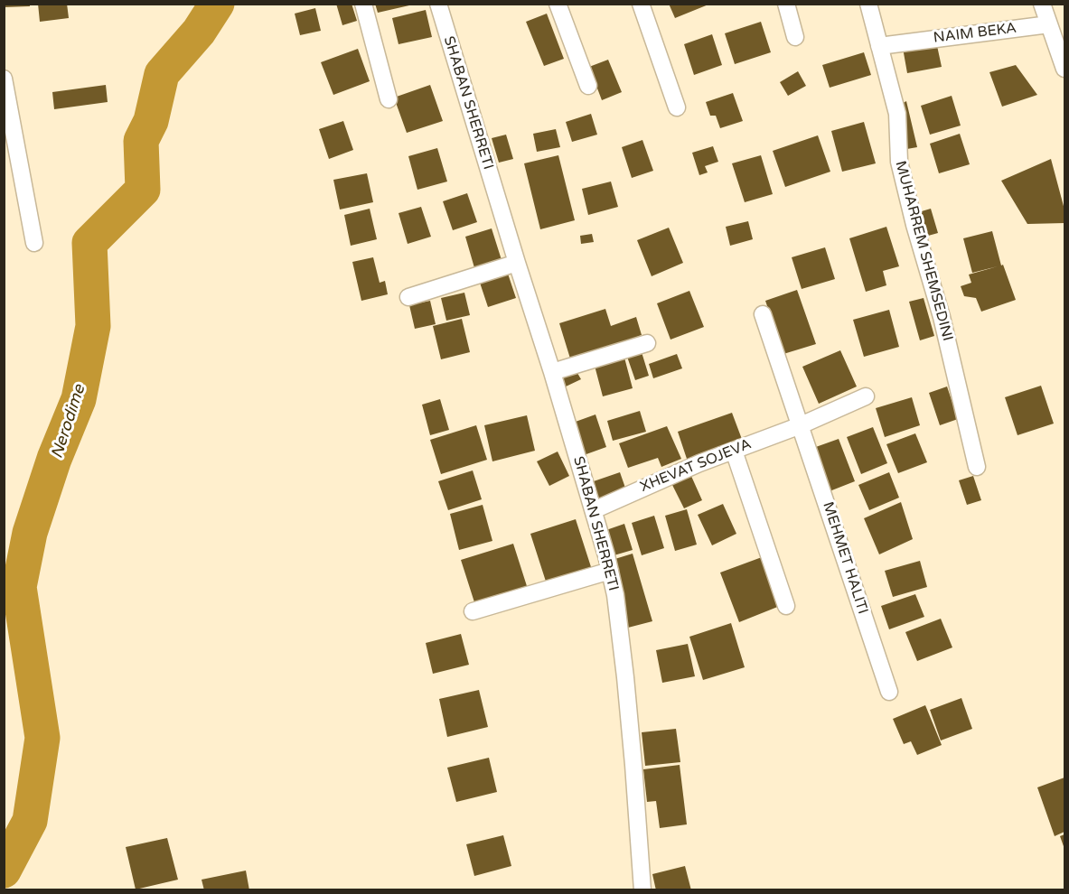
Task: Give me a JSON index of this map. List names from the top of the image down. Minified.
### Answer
{"streets":{"street":["NAIM BEKA","SHABAN SHERRETI","MUHARREM SHEMSEDINI","XHEVAT SOJEVA","MEHMET HALITI"]},"crossings":[["NAIM BEKA","MUHARREM SHEMSEDINI"],["SHABAN SHERRETI","XHEVAT SOJEVA"],["XHEVAT SOJEVA","MEHMET HALITI"]],"water":["Nerodime"]}
